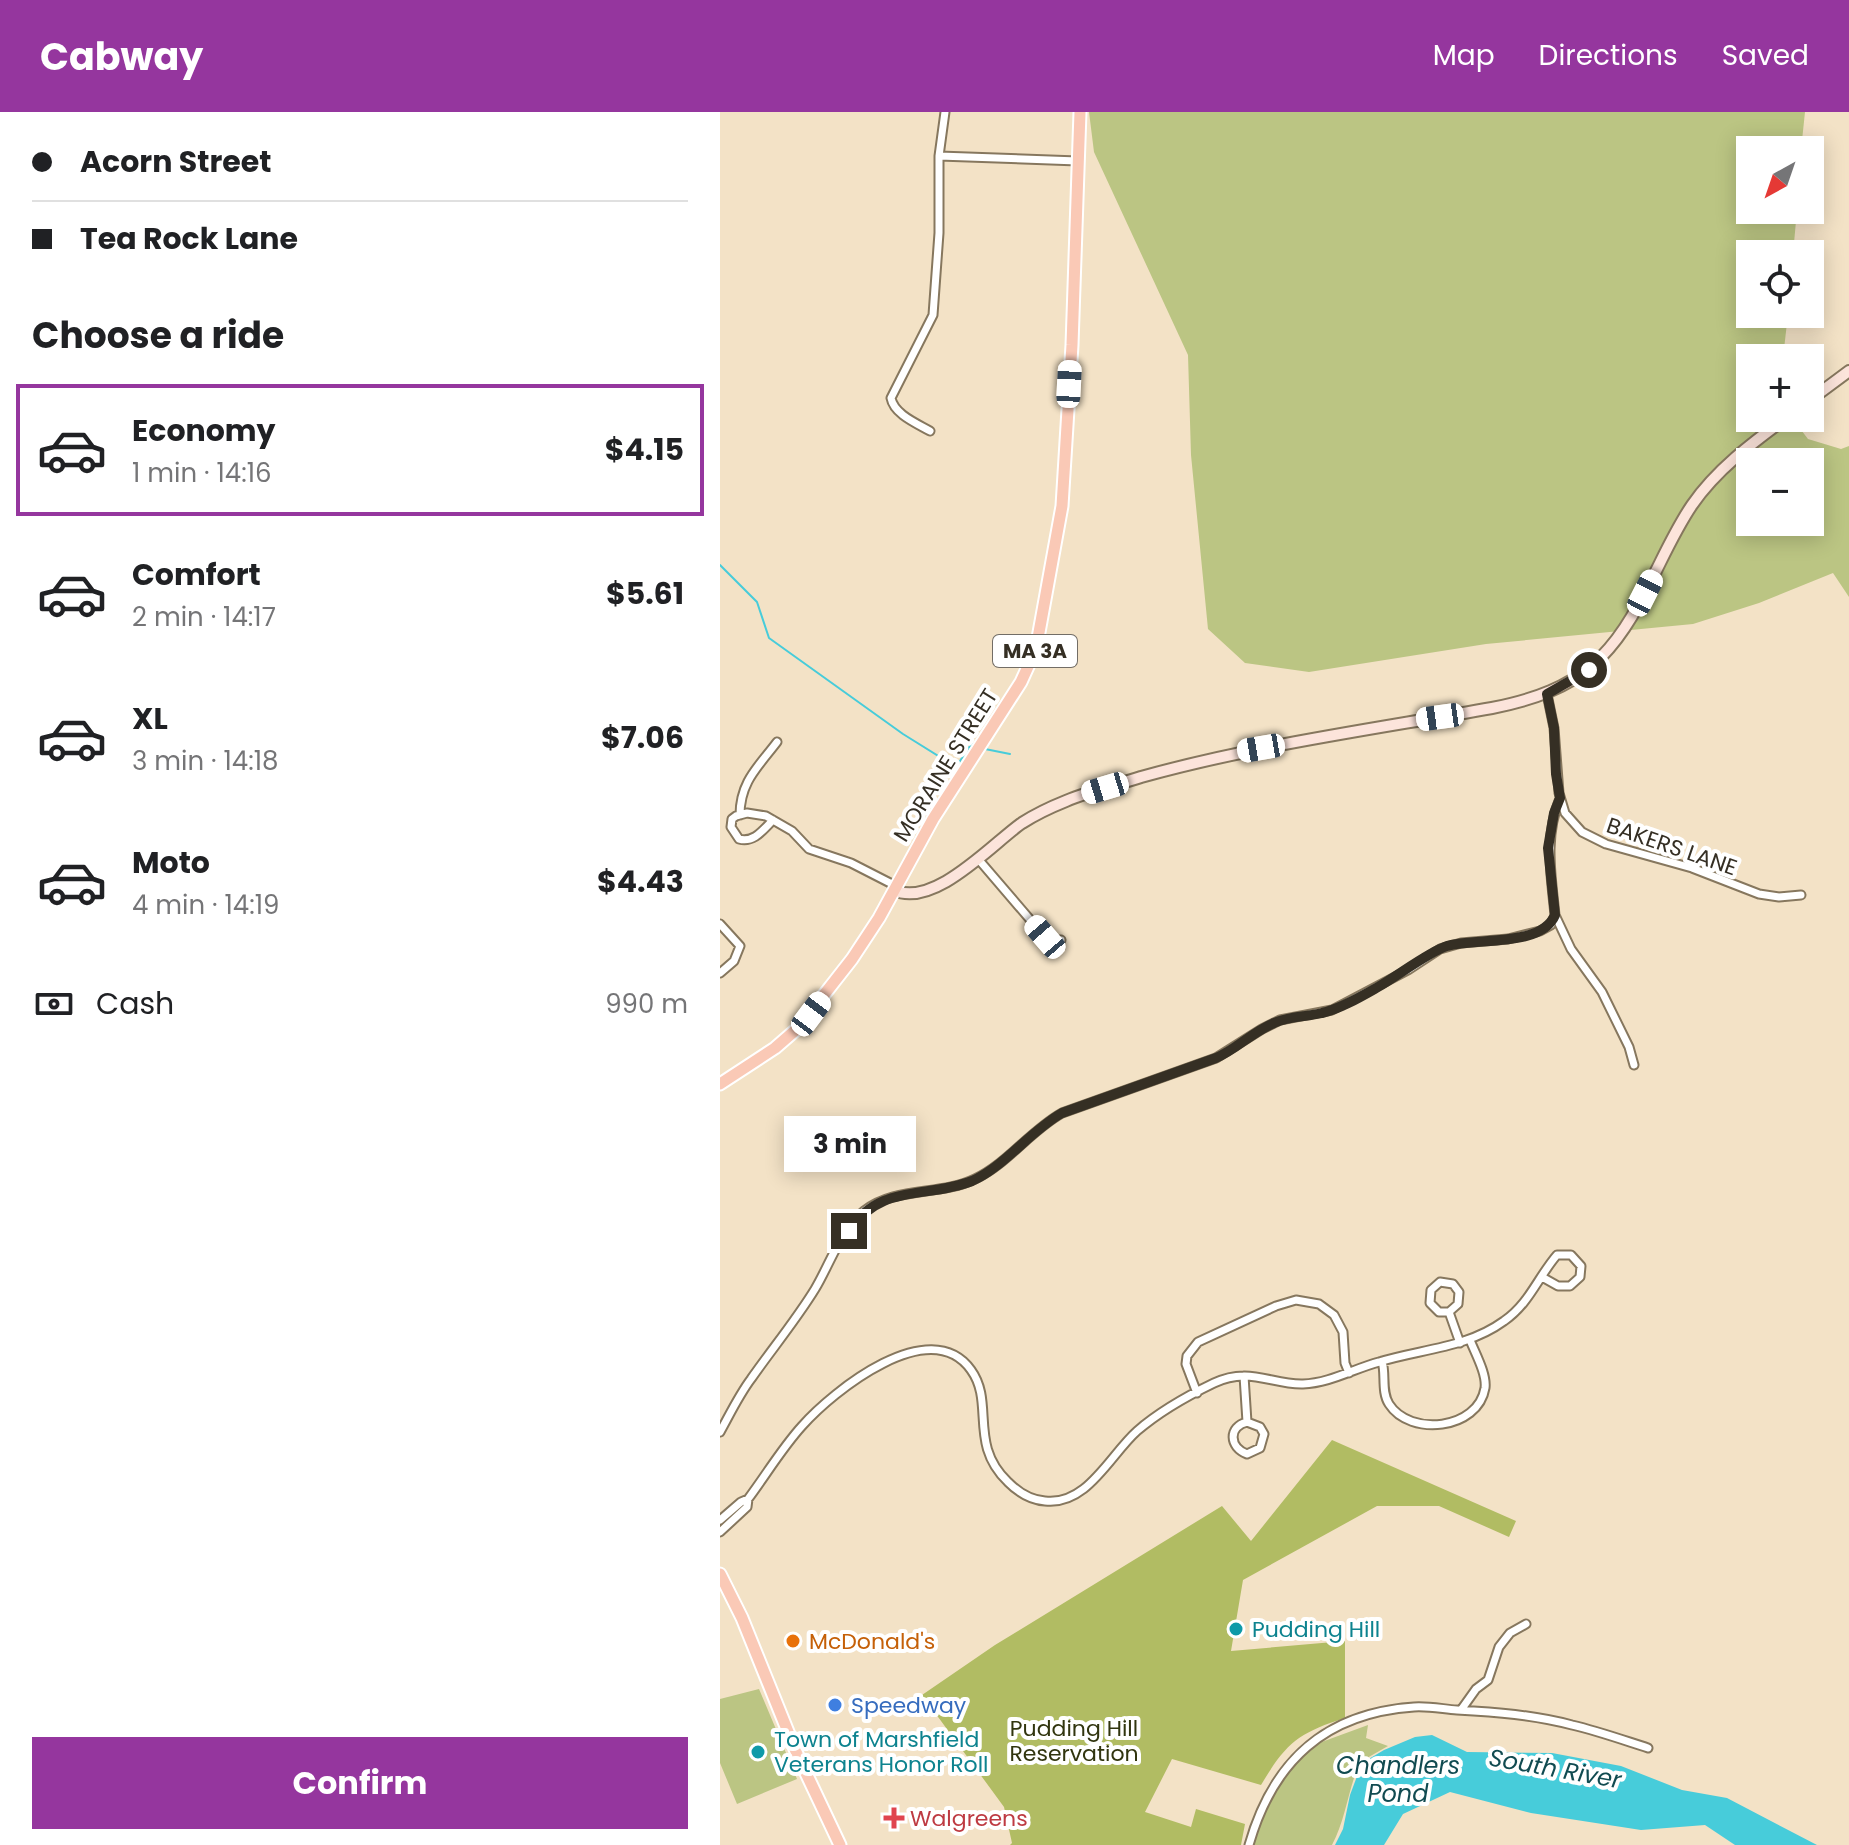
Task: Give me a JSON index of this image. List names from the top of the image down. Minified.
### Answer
{"streets":{"main road":["MA 3A","MORAINE STREET"],"street":["BAKERS LANE"]},"water":["Chandlers Pond","South River"],"parks":["Pudding Hill Reservation"],"places":{"other":["Pudding Hill","McDonald's","Speedway","Town of Marshfield Veterans Honor Roll"],"health":["Walgreens"]},"north":"bottom left","page":{"header":"Cabway","nav":["Map","Directions","Saved"],"banner":["Acorn Street","Tea Rock Lane"],"map_buttons":["+","−"],"heading":"Choose a ride","list":[{"name":"Economy","note":"1 min · 14:16","value":"$4.15"},{"name":"Comfort","note":"2 min · 14:17","value":"$5.61"},{"name":"XL","note":"3 min · 14:18","value":"$7.06"},{"name":"Moto","note":"4 min · 14:19","value":"$4.43"}],"pay":["Cash","990 m"],"bubble":"3 min","buttons":"Confirm"}}
